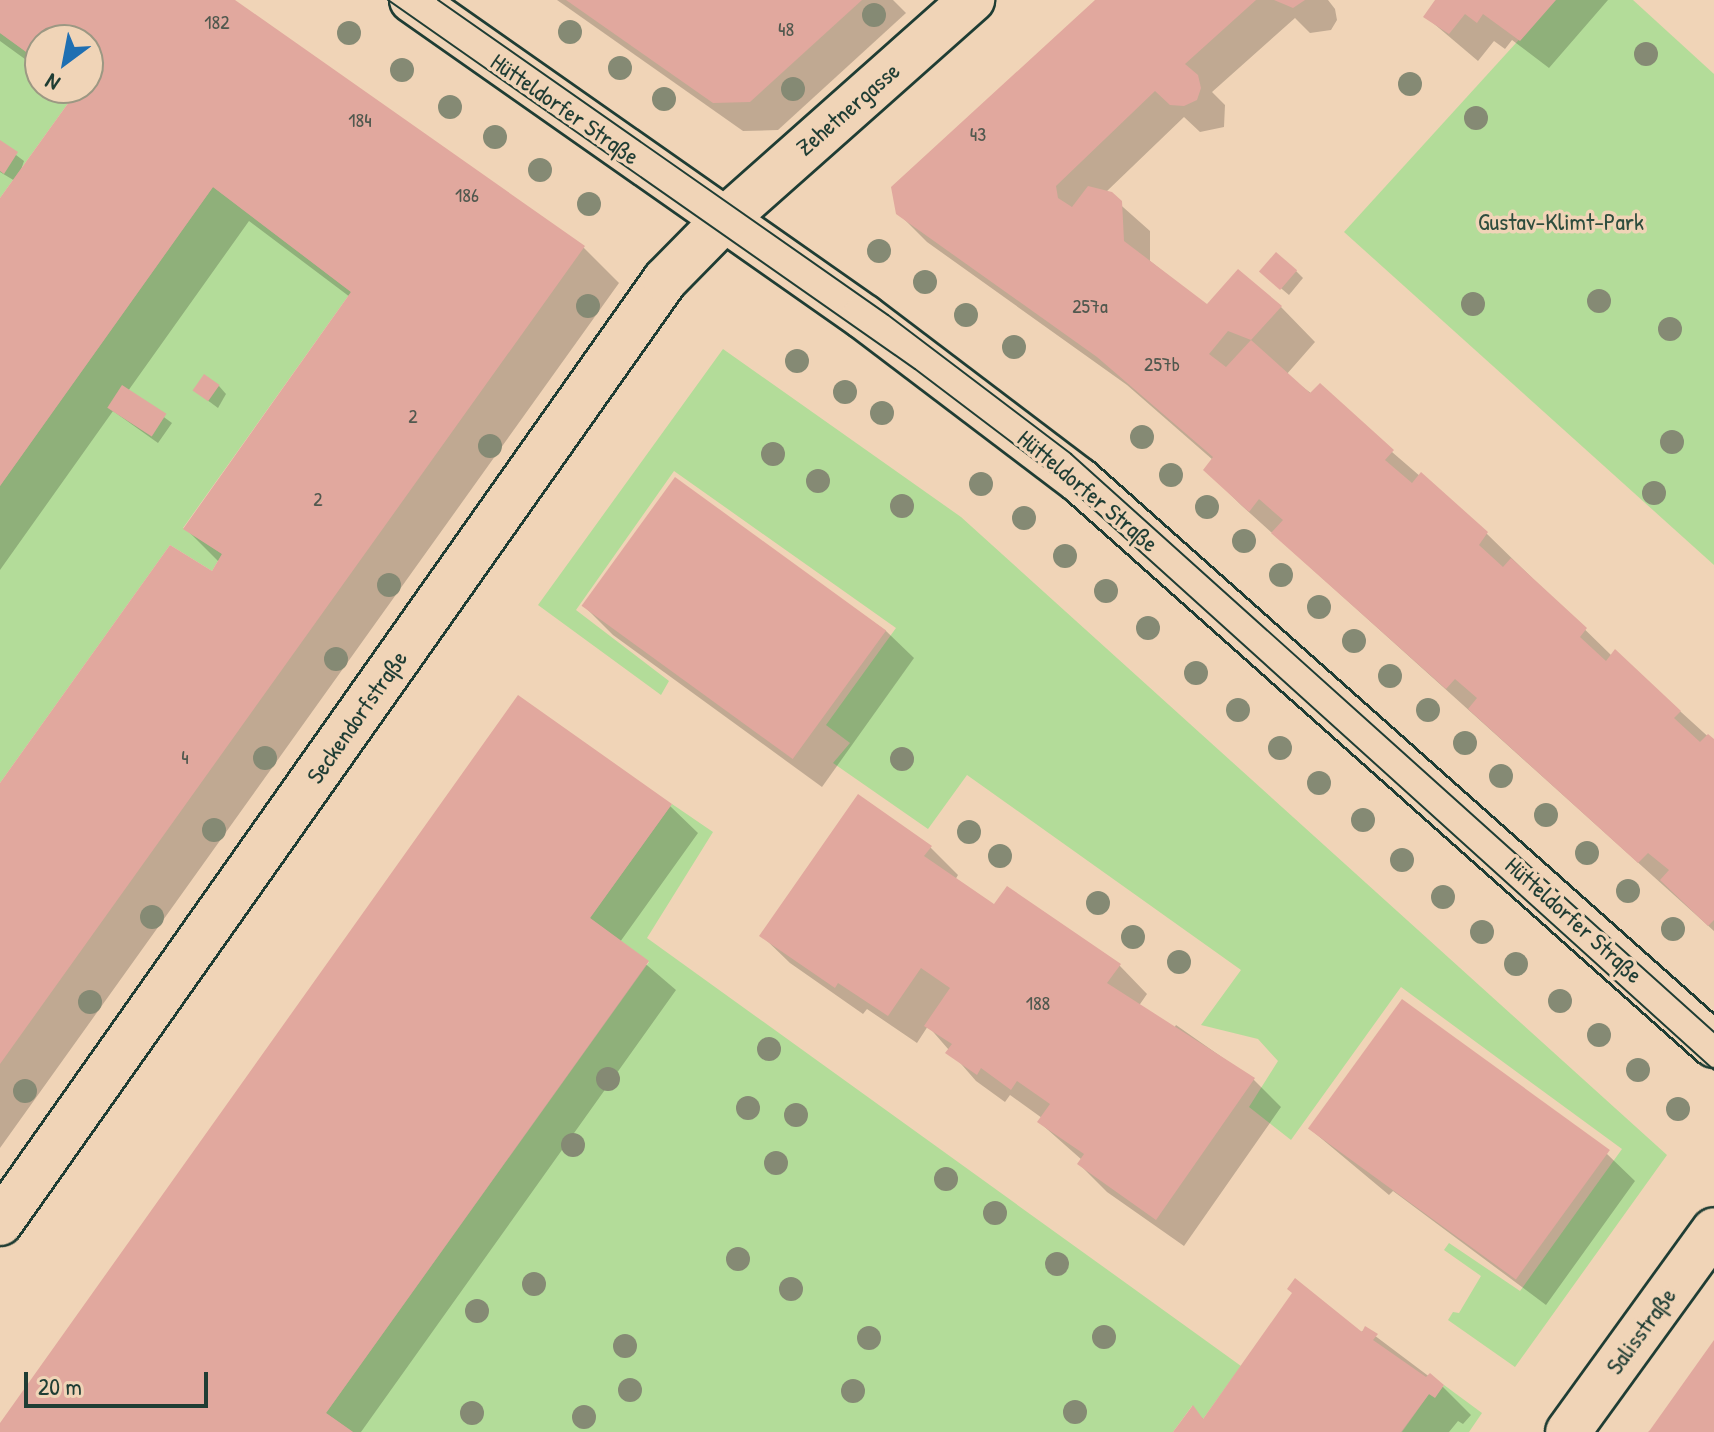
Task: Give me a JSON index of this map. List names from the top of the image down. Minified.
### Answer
{"streets":{"street":["Hütteldorfer Straße","Zehetnergasse","Seckendorfstraße","Salisstraße"]},"crossings":[["Hütteldorfer Straße","Zehetnergasse"],["Hütteldorfer Straße","Seckendorfstraße"],["Zehetnergasse","Seckendorfstraße"]],"parks":["Gustav-Klimt-Park"],"house_numbers":["182","48","184","43","186","257a","257b","2","2","4","188"],"scale_bar":"20 m","north":"bottom left"}
